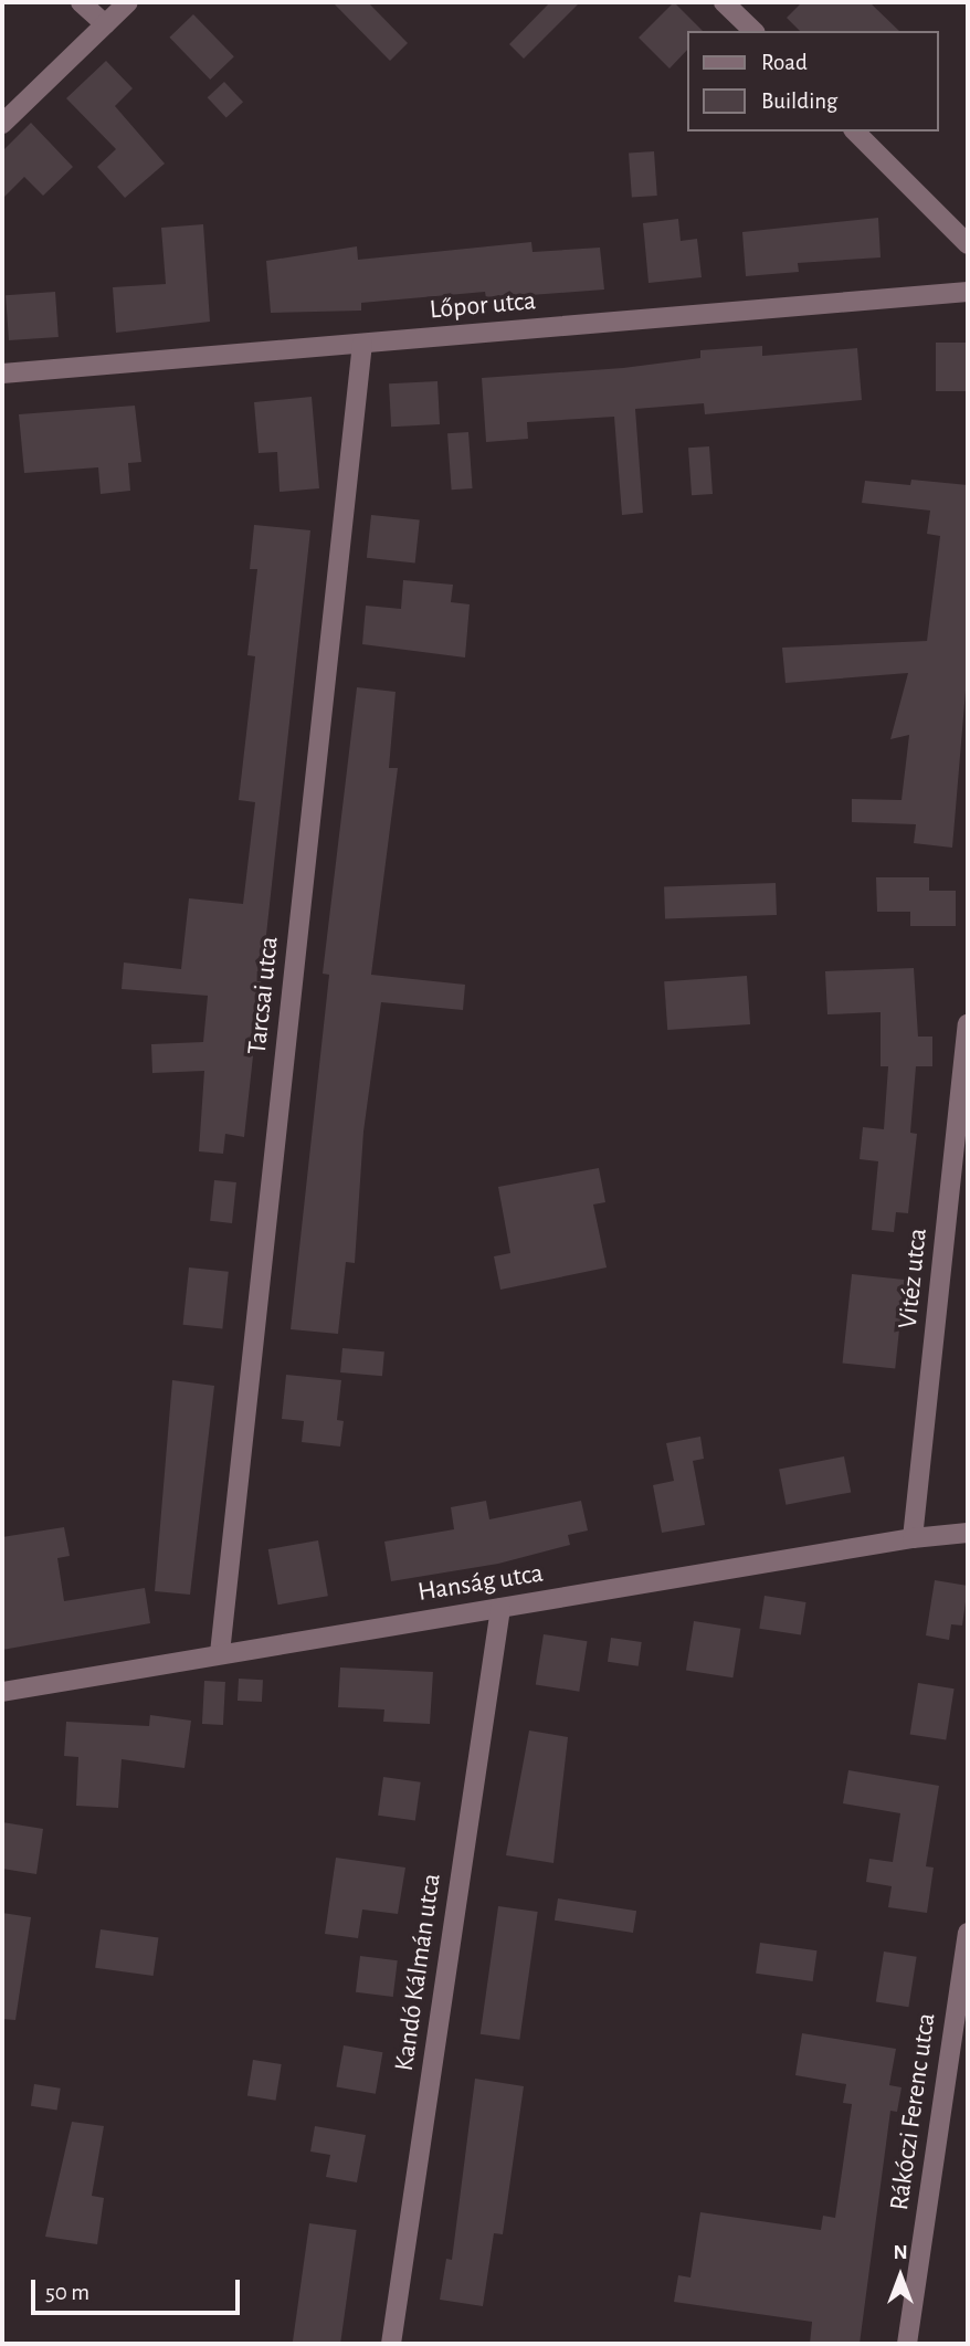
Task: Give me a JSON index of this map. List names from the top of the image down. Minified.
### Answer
{"streets":{"street":["Lőpor utca","Tarcsai utca","Vitéz utca","Hanság utca","Kandó Kálmán utca","Rákóczi Ferenc utca"]},"crossings":[["Lőpor utca","Tarcsai utca"],["Tarcsai utca","Hanság utca"],["Vitéz utca","Hanság utca"],["Hanság utca","Kandó Kálmán utca"]],"legend":["Road","Building"],"scale_bar":"50 m","north":"top"}
